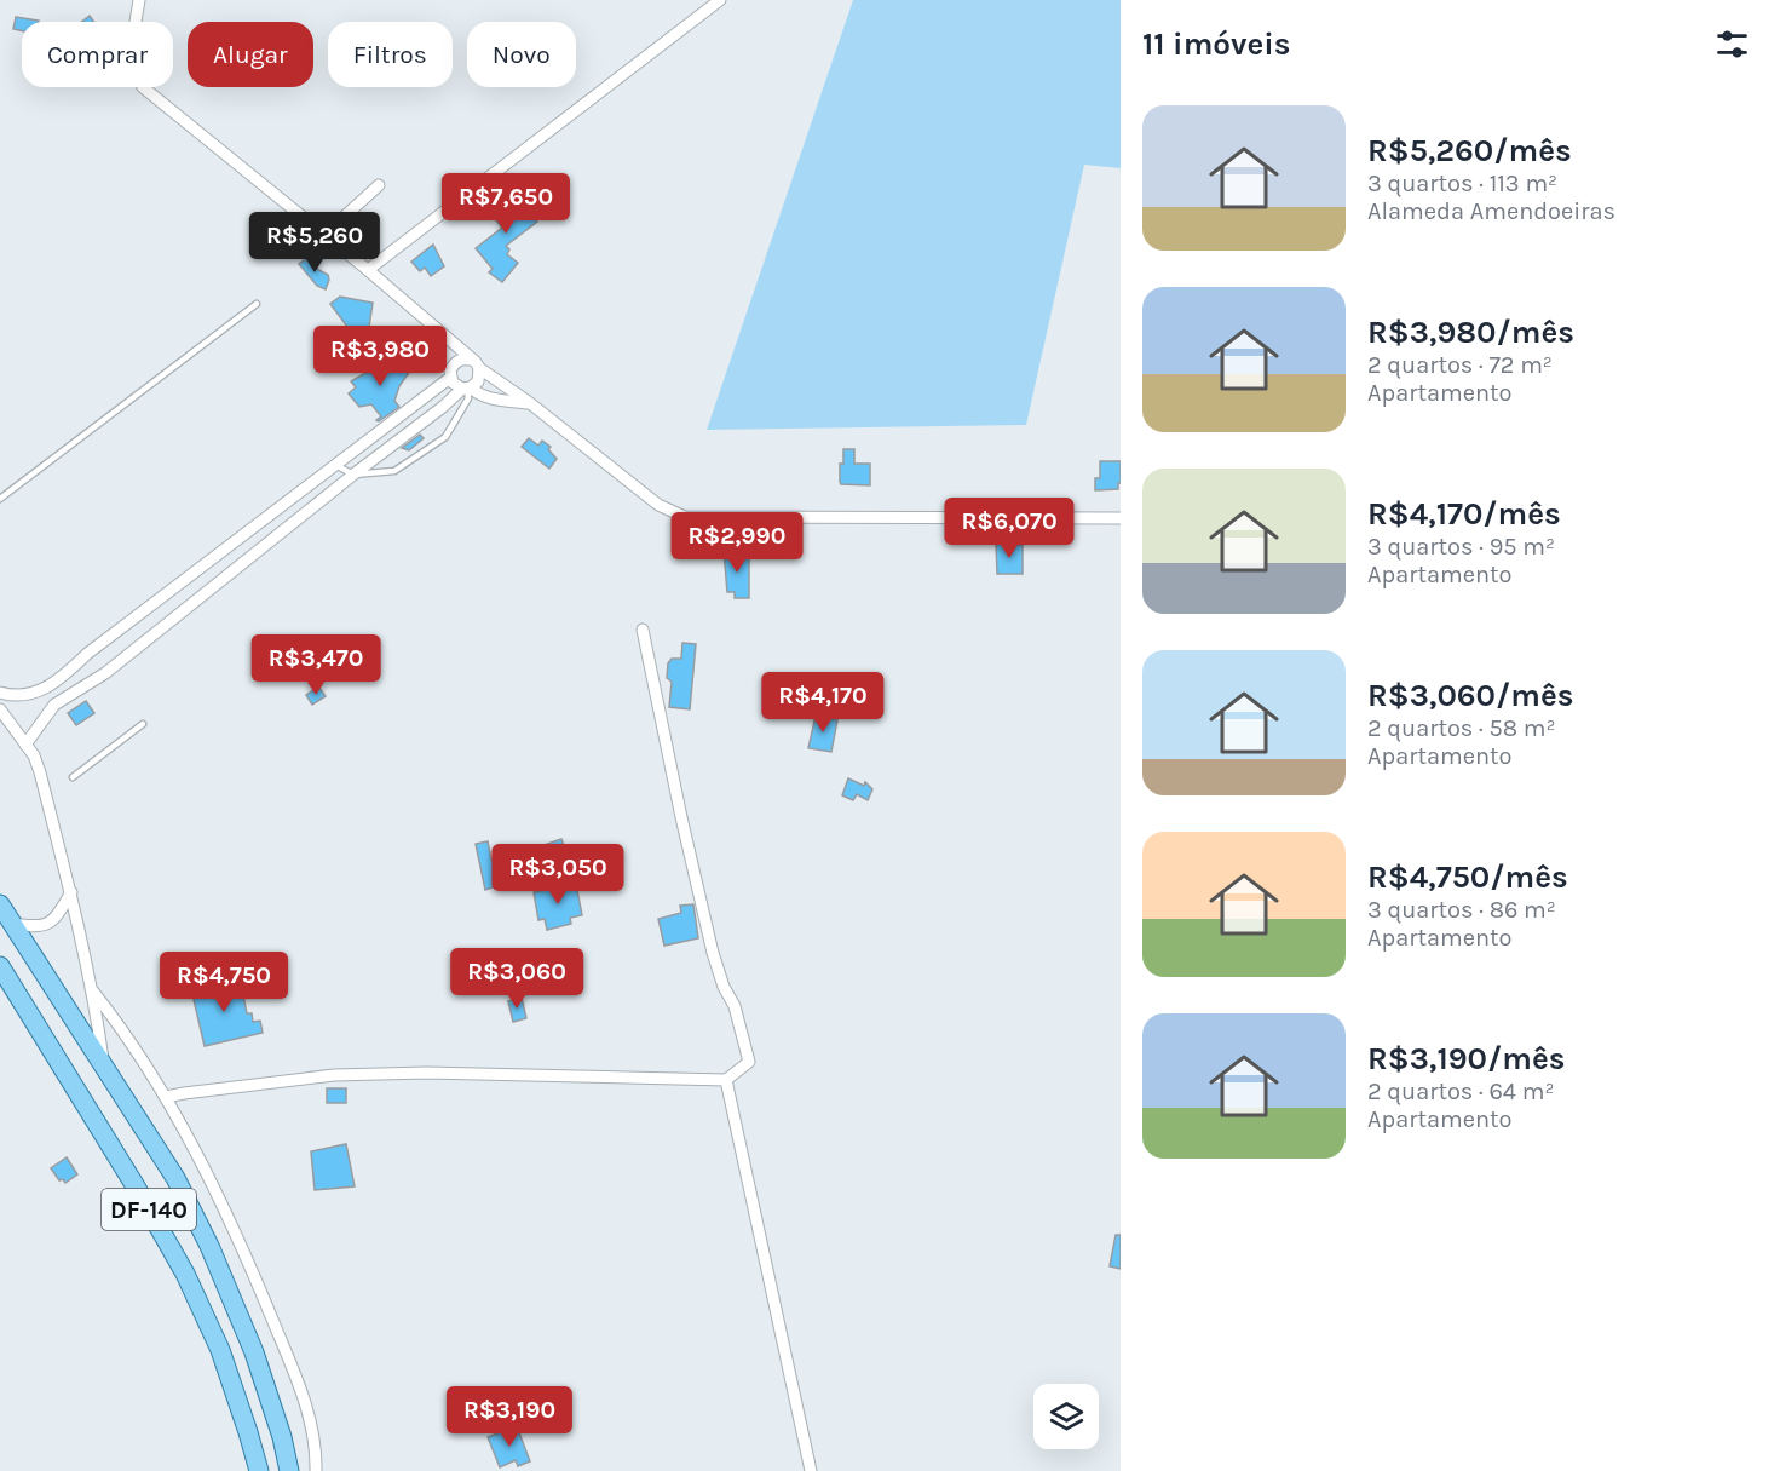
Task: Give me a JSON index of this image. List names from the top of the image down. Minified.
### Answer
{"streets":{"main road":["DF-140"]},"page":{"heading":"11 imóveis","chip":["Comprar","Alugar","Filtros","Novo"],"list":[{"name":"R$5,260/mês","note":"3 quartos · 113 m² · Alameda Amendoeiras"},{"name":"R$3,980/mês","note":"2 quartos · 72 m² · Apartamento"},{"name":"R$4,170/mês","note":"3 quartos · 95 m² · Apartamento"},{"name":"R$3,060/mês","note":"2 quartos · 58 m² · Apartamento"},{"name":"R$4,750/mês","note":"3 quartos · 86 m² · Apartamento"},{"name":"R$3,190/mês","note":"2 quartos · 64 m² · Apartamento"}],"price":["R$7,650","R$5,260","R$3,980","R$6,070","R$2,990","R$3,470","R$4,170","R$3,050","R$3,060","R$4,750","R$3,190"]}}
